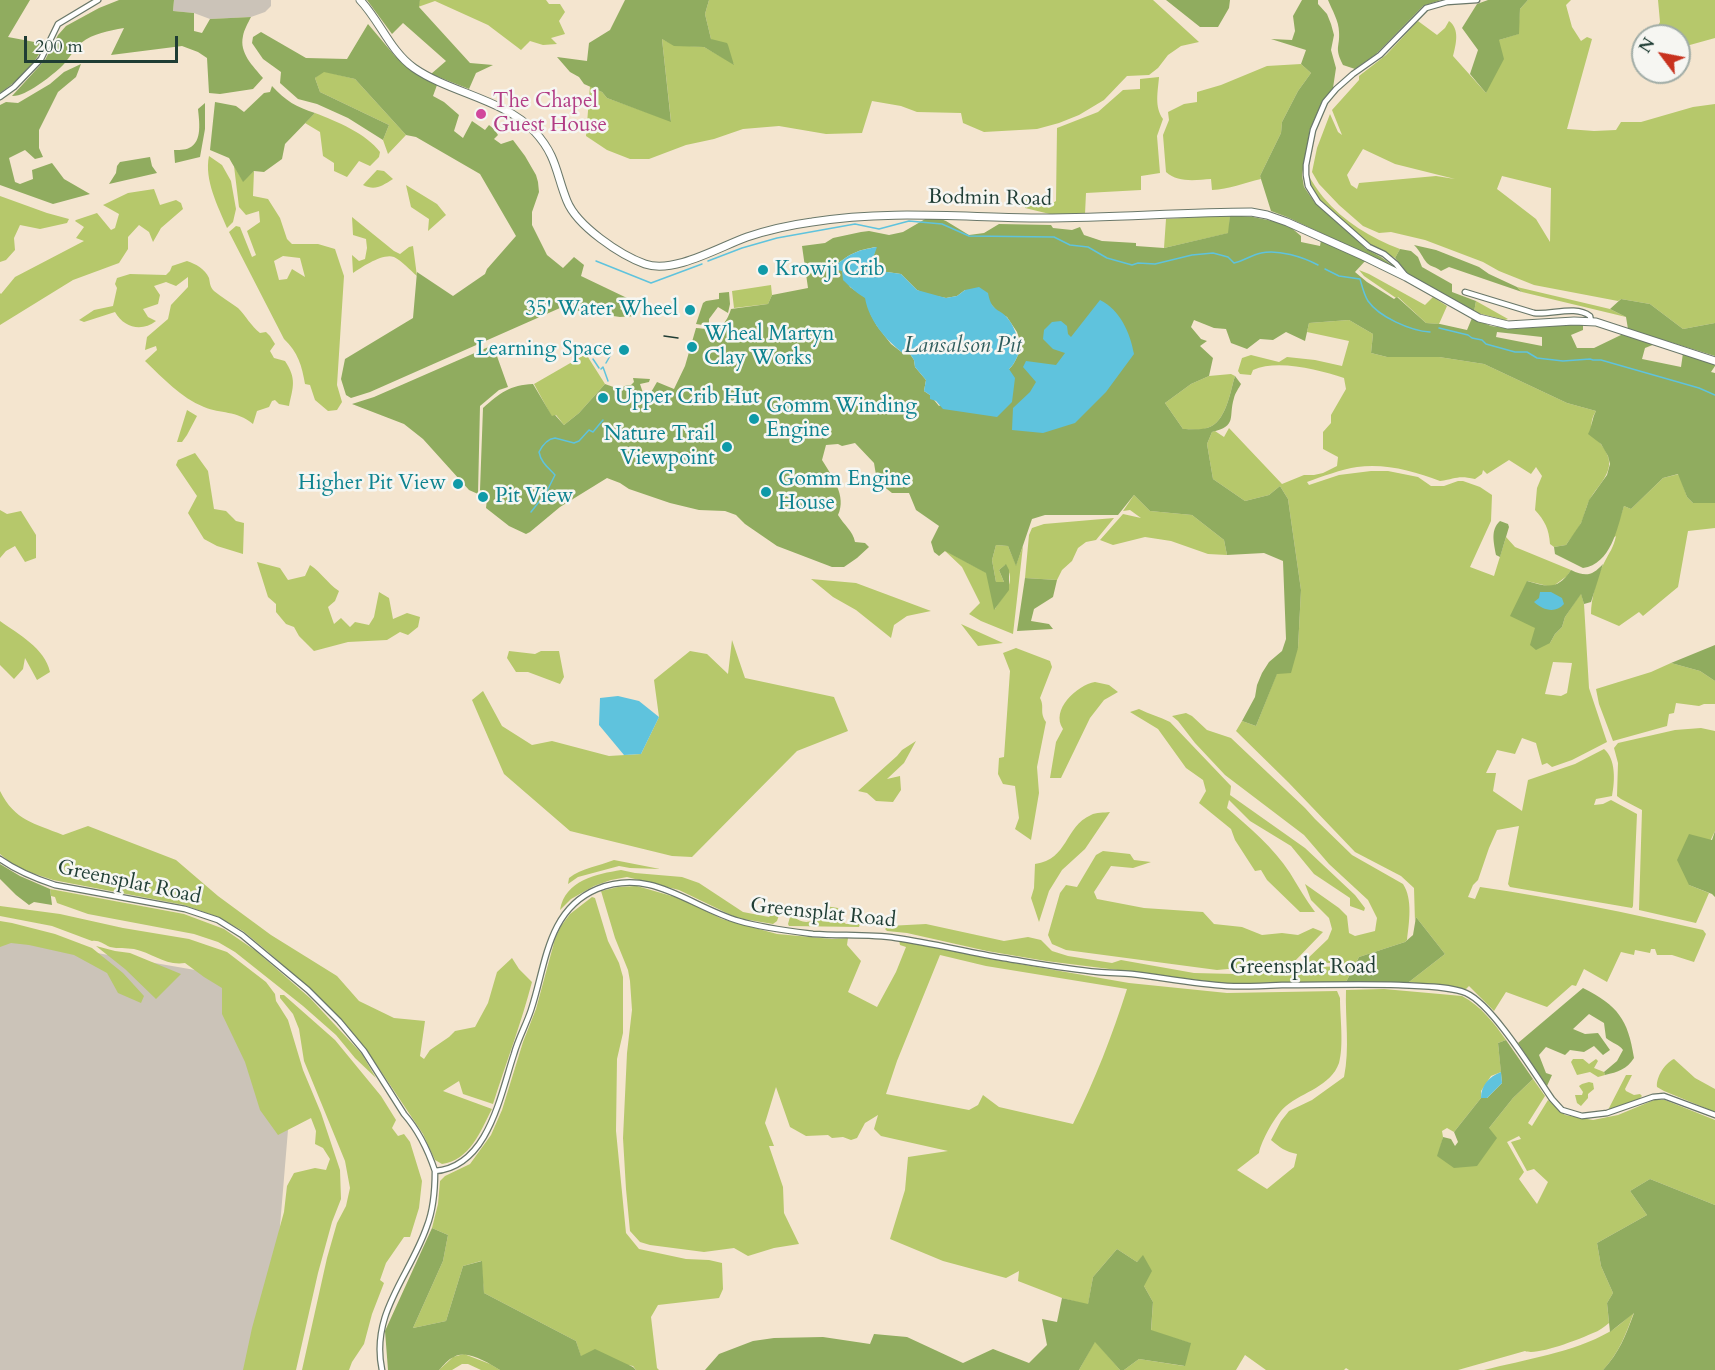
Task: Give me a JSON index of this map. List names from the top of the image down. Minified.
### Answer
{"streets":{"main road":["Bodmin Road"],"street":["Greensplat Road"]},"water":["Lansalson Pit"],"places":["The Chapel Guest House","Krowji Crib","35' Water Wheel","Wheal Martyn Clay Works","Learning Space","Upper Crib Hut","Gomm Winding Engine","Nature Trail Viewpoint","Higher Pit View","Gomm Engine House","Pit View"],"scale_bar":"200 m","north":"top left"}
